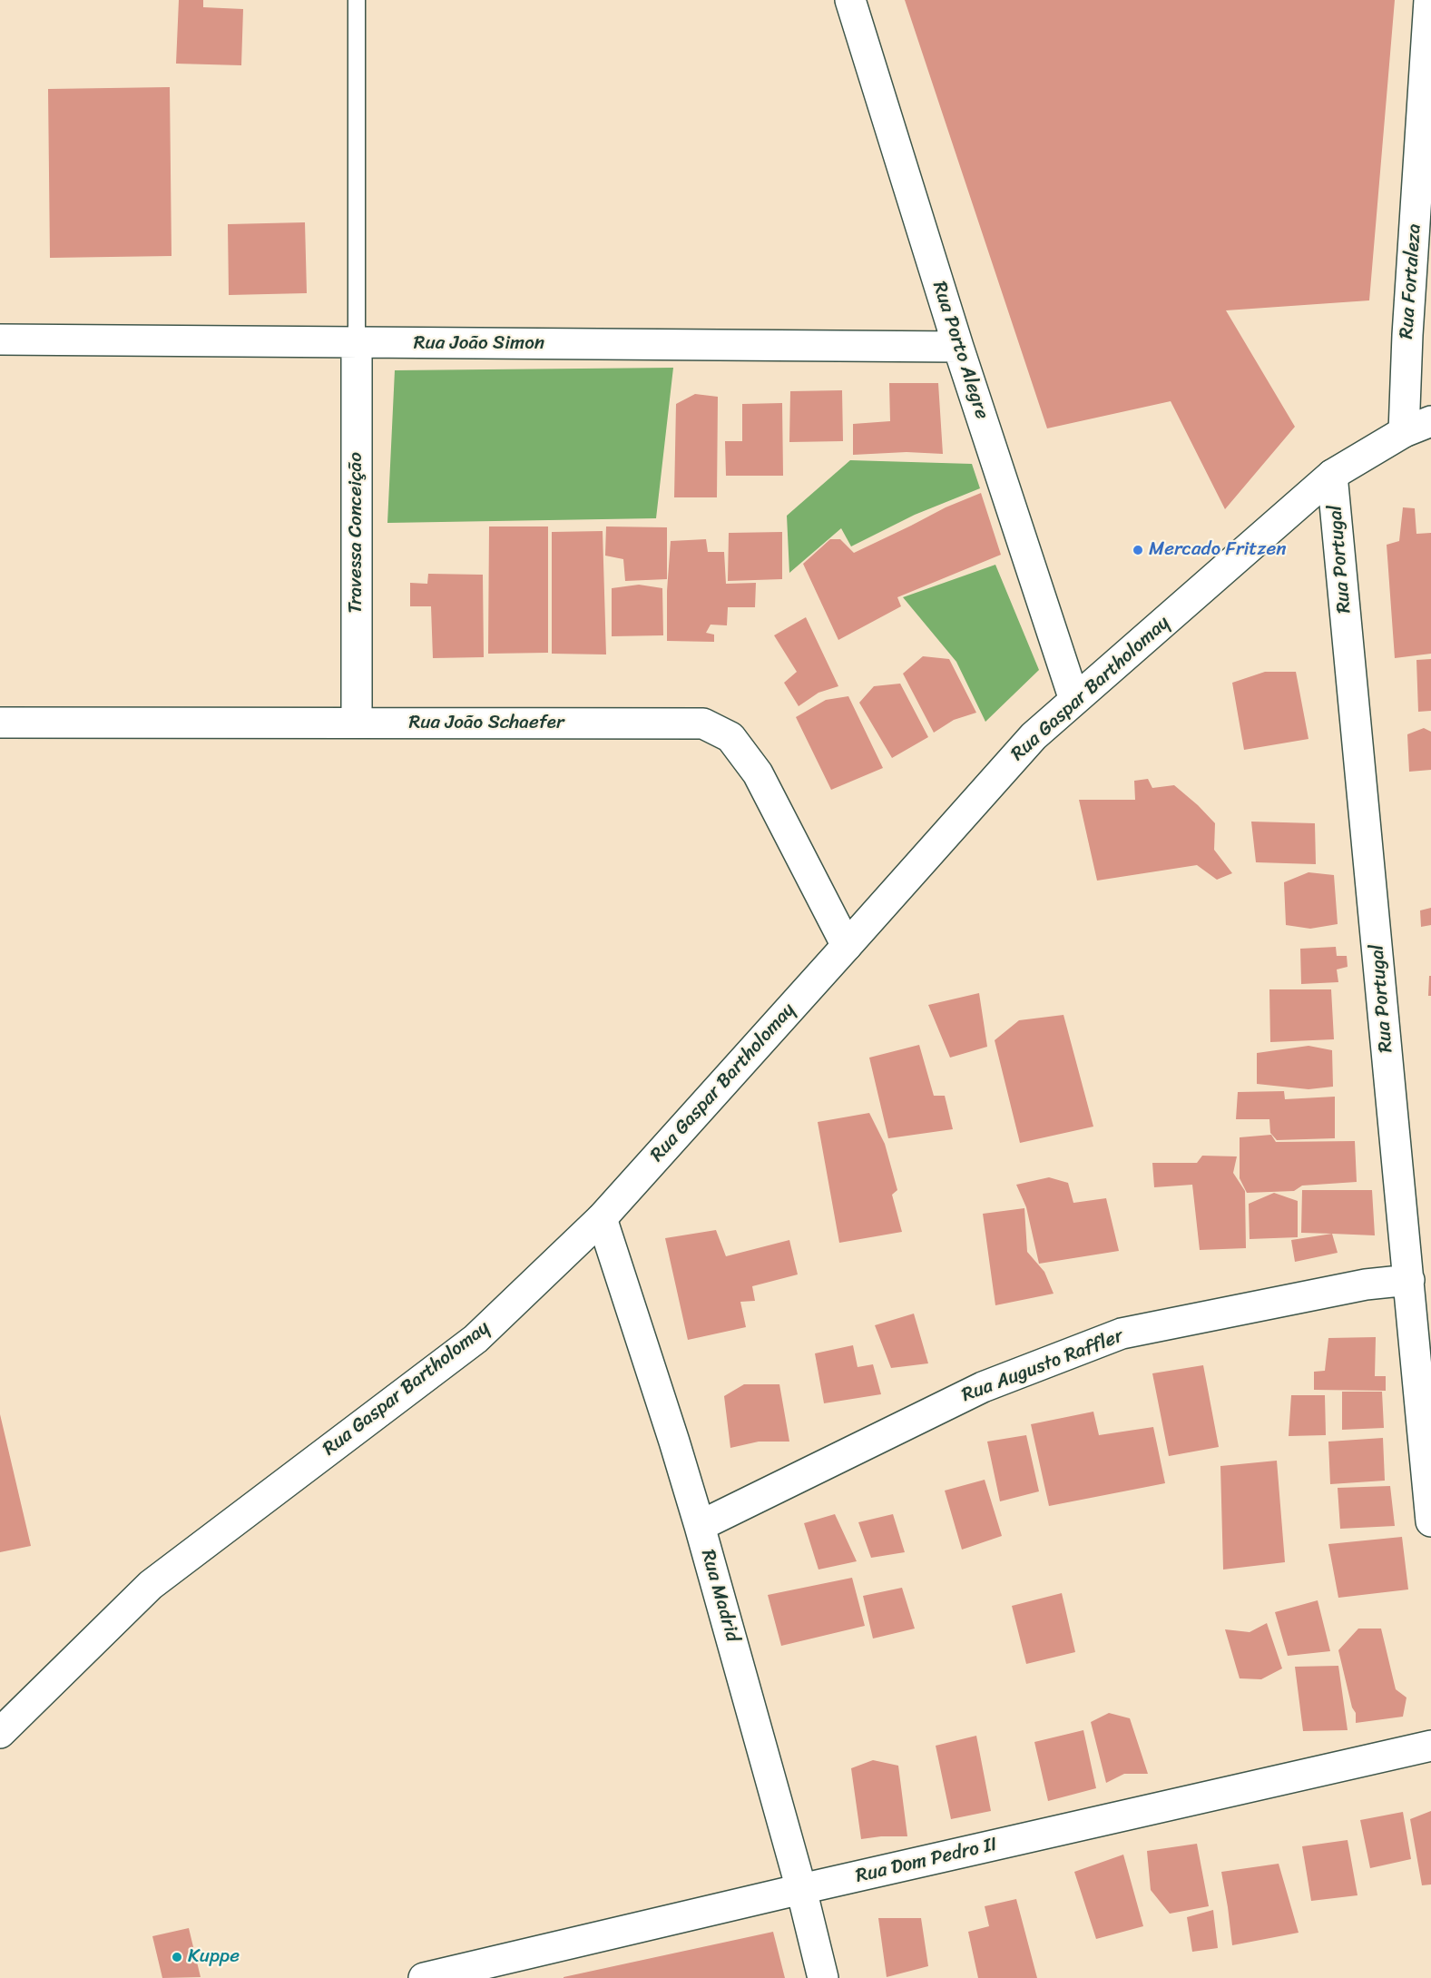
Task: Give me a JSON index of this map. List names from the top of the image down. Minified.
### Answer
{"streets":{"street":["Rua Fortaleza","Rua João Simon","Rua Porto Alegre","Travessa Conceição","Rua Portugal","Rua Gaspar Bartholomay","Rua João Schaefer","Rua Augusto Raffler","Rua Madrid","Rua Dom Pedro II"]},"crossings":[["Rua Fortaleza","Rua Gaspar Bartholomay"],["Rua João Simon","Rua Porto Alegre"],["Rua João Simon","Travessa Conceição"],["Rua Porto Alegre","Rua Gaspar Bartholomay"],["Travessa Conceição","Rua João Schaefer"],["Rua Portugal","Rua Gaspar Bartholomay"],["Rua Portugal","Rua Augusto Raffler"],["Rua Gaspar Bartholomay","Rua João Schaefer"],["Rua Gaspar Bartholomay","Rua Madrid"],["Rua Augusto Raffler","Rua Madrid"],["Rua Madrid","Rua Dom Pedro II"]],"places":["Mercado Fritzen","Kuppe"]}
